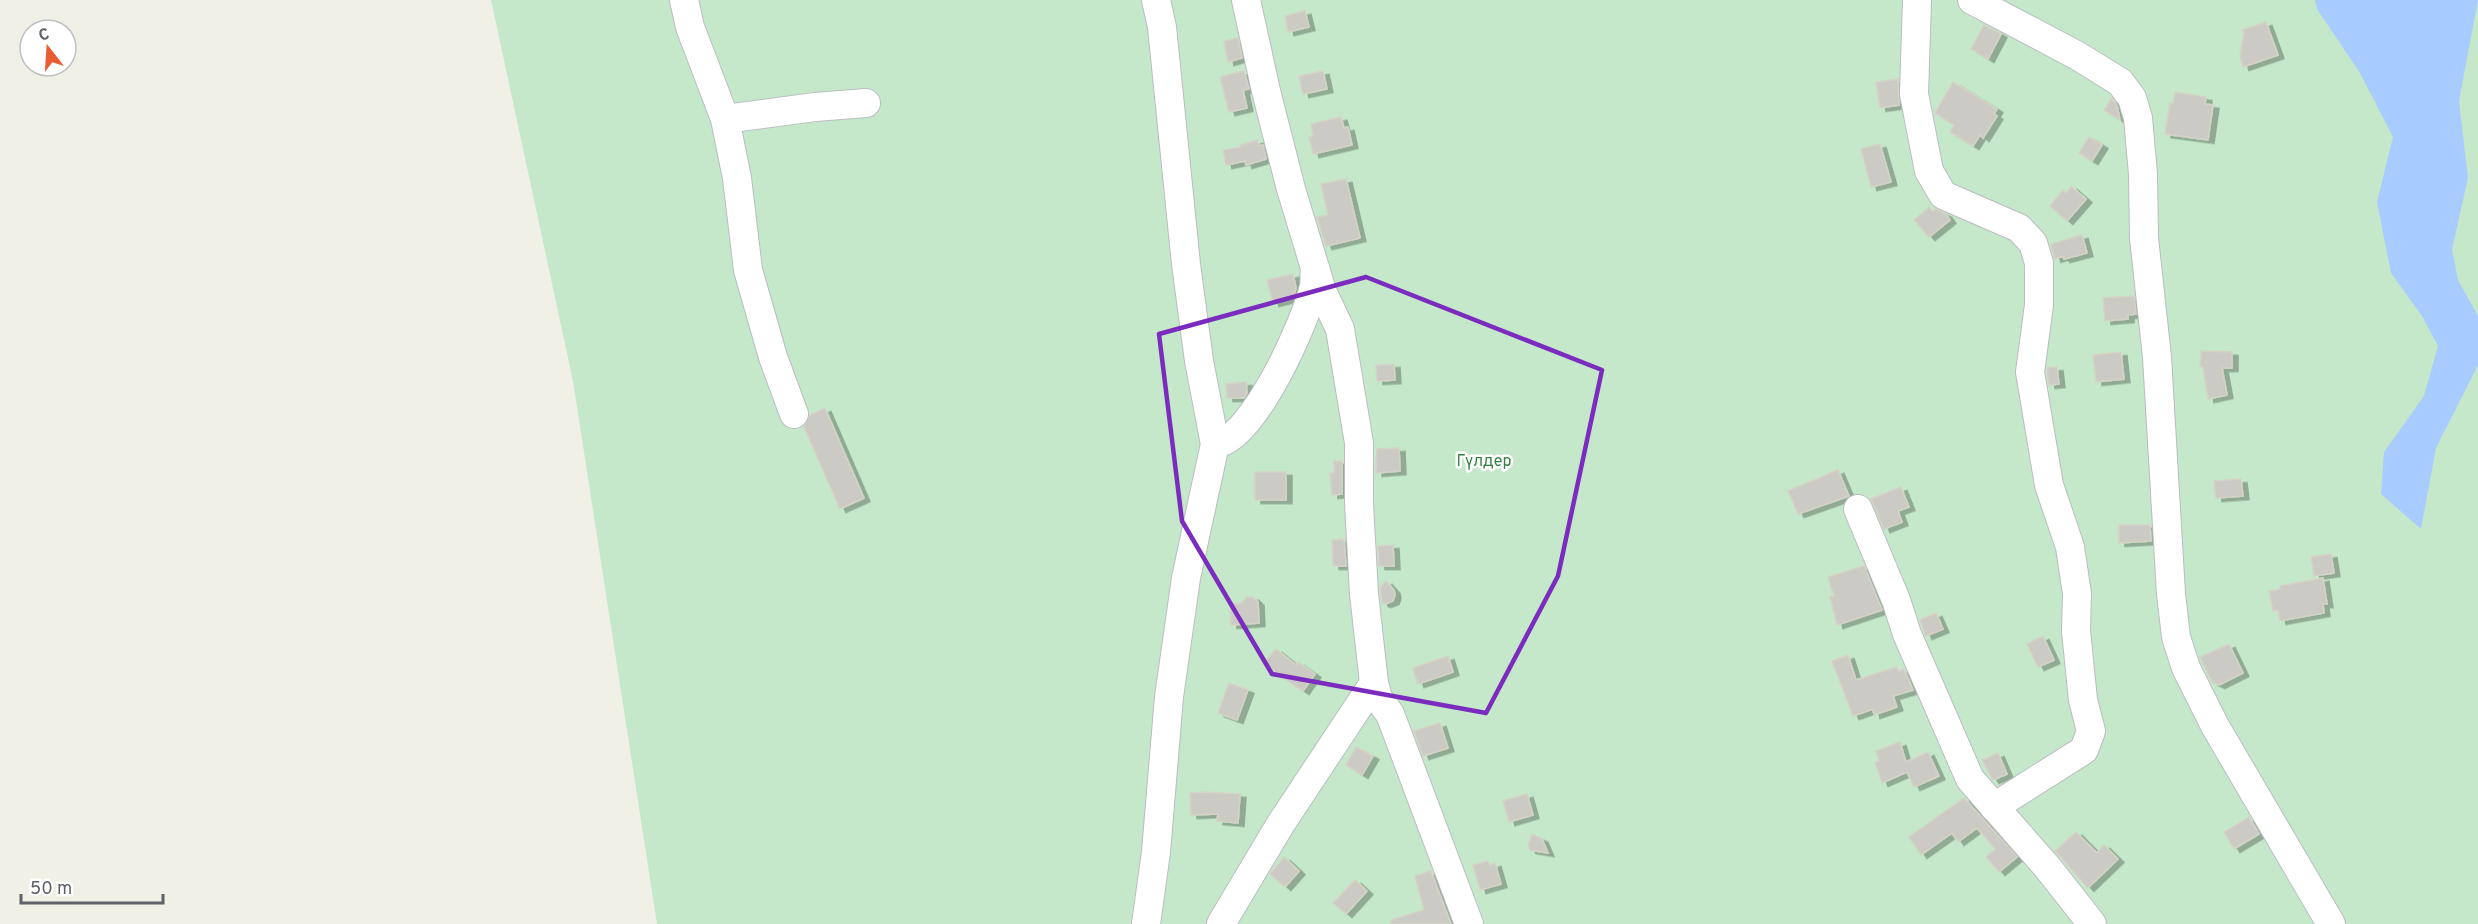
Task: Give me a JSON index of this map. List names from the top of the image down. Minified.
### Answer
{"parks":["Гүлдер"],"scale_bar":"50 m","north":"top"}
